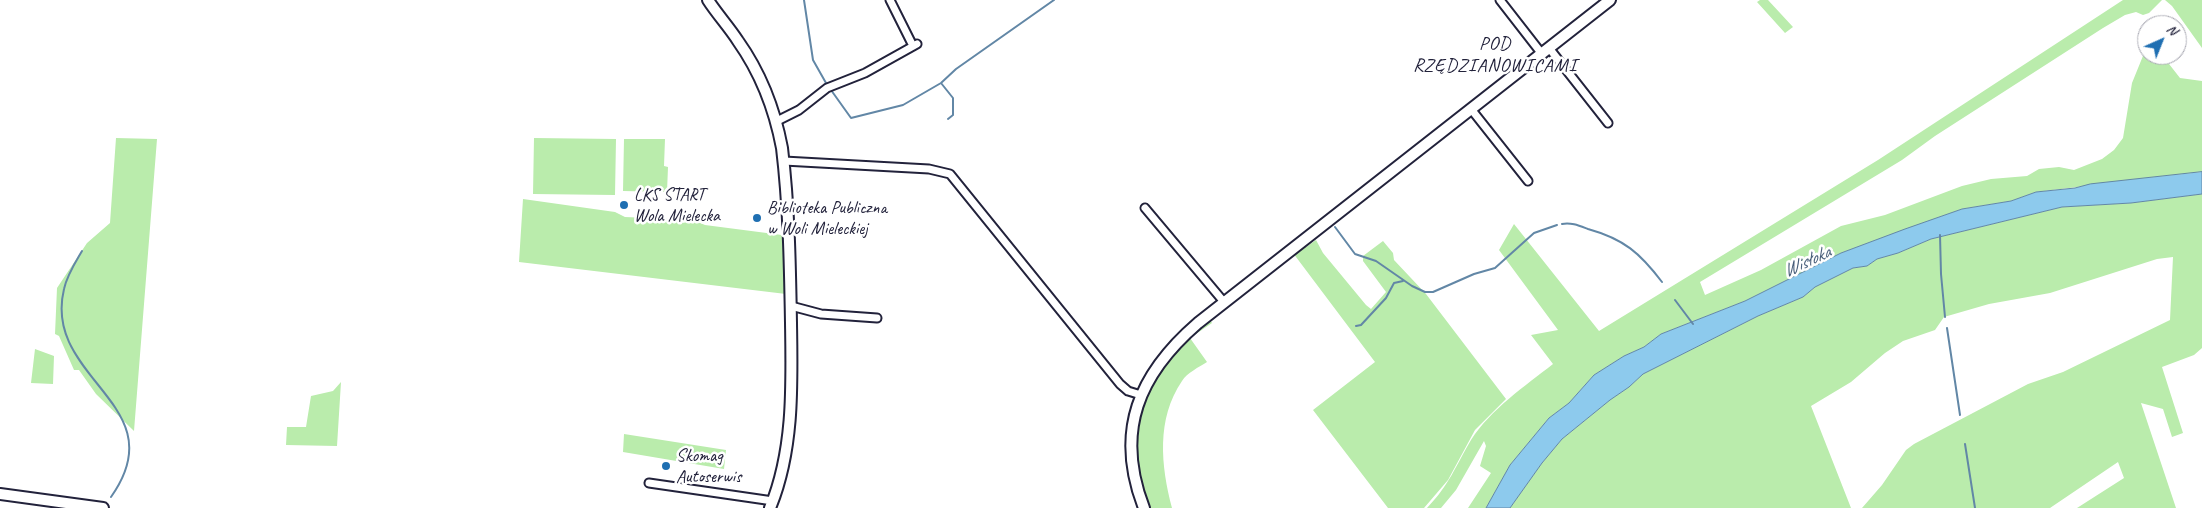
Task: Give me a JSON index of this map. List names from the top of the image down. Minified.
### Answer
{"districts":["POD RZĘDZIANOWICAMI"],"water":["Wisłoka"],"places":["LKS START Wola Mielecka","Biblioteka Publiczna w Woli Mieleckiej","Skomag Autoserwis"],"north":"top right"}
